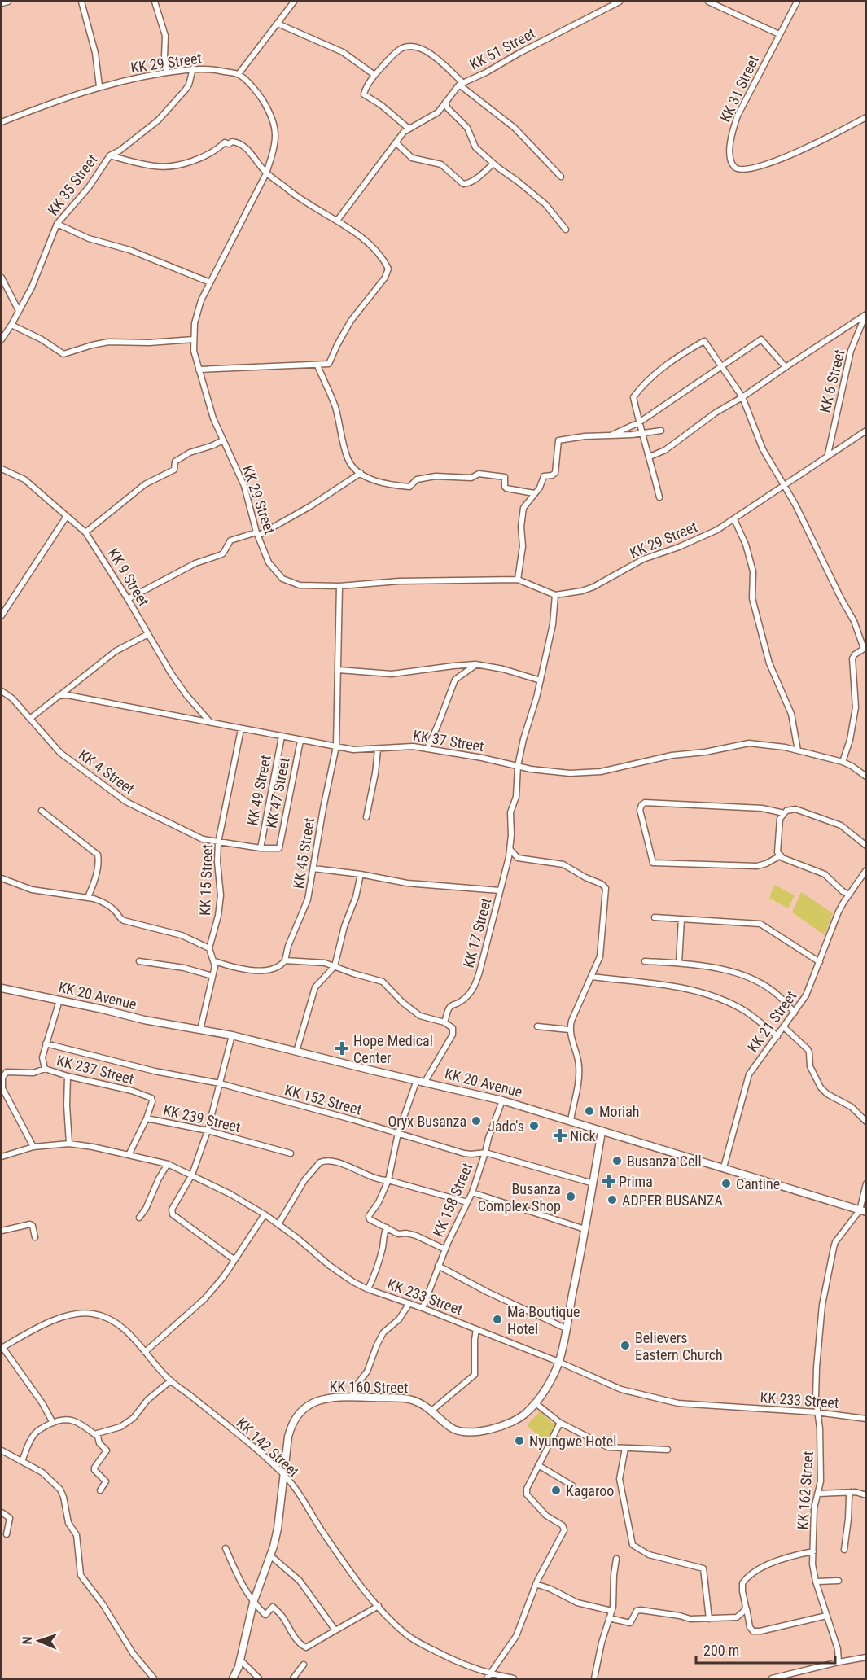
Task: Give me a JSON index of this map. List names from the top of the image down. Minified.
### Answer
{"streets":{"main road":["KK 20 Avenue","KK 160 Street"],"street":["KK 51 Street","KK 29 Street","KK 31 Street","KK 35 Street","KK 6 Street","KK 9 Street","KK 37 Street","KK 4 Street","KK 49 Street","KK 47 Street","KK 45 Street","KK 15 Street","KK 17 Street","KK 21 Street","KK 237 Street","KK 152 Street","KK 239 Street","KK 158 Street","KK 233 Street","KK 142 Street","KK 162 Street"]},"crossings":[["KK 29 Street","KK 35 Street"],["KK 29 Street","KK 6 Street"],["KK 29 Street","KK 45 Street"],["KK 29 Street","KK 17 Street"],["KK 9 Street","KK 37 Street"],["KK 37 Street","KK 49 Street"],["KK 37 Street","KK 47 Street"],["KK 37 Street","KK 45 Street"],["KK 37 Street","KK 15 Street"],["KK 37 Street","KK 17 Street"],["KK 4 Street","KK 47 Street"],["KK 4 Street","KK 15 Street"],["KK 49 Street","KK 47 Street"],["KK 47 Street","KK 15 Street"],["KK 20 Avenue","KK 21 Street"],["KK 20 Avenue","KK 158 Street"],["KK 20 Avenue","KK 160 Street"],["KK 20 Avenue","KK 162 Street"],["KK 237 Street","KK 239 Street"],["KK 237 Street","KK 233 Street"],["KK 152 Street","KK 158 Street"],["KK 152 Street","KK 160 Street"],["KK 239 Street","KK 233 Street"],["KK 158 Street","KK 233 Street"],["KK 233 Street","KK 160 Street"],["KK 233 Street","KK 162 Street"],["KK 160 Street","KK 142 Street"]],"places":{"health":["Hope Medical Center","Nick","Prima"],"other":["Moriah","Oryx Busanza","Jado's","Busanza Cell","Cantine","Busanza Complex Shop","ADPER BUSANZA","Ma Boutique Hotel","Believers Eastern Church","Nyungwe Hotel","Kagaroo"]},"scale_bar":"200 m","north":"left"}
